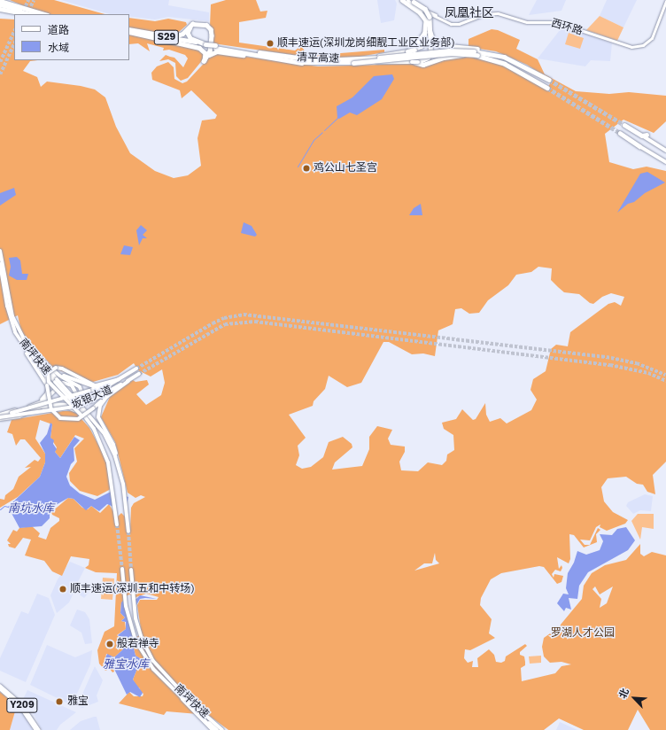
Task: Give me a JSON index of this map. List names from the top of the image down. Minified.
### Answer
{"streets":{"highway":["S29","清平高速","南坪快速"],"main road":["西环路","坂银大道","Y209"]},"districts":["凤凰社区"],"water":["南坑水库","雅宝水库"],"parks":["罗湖人才公园"],"places":["顺丰速运(深圳龙岗细靓工业区业务部)","鸡公山七圣宫","顺丰速运(深圳五和中转场)","般若禅寺","雅宝"],"legend":["道路","水域"],"north":"top left"}
